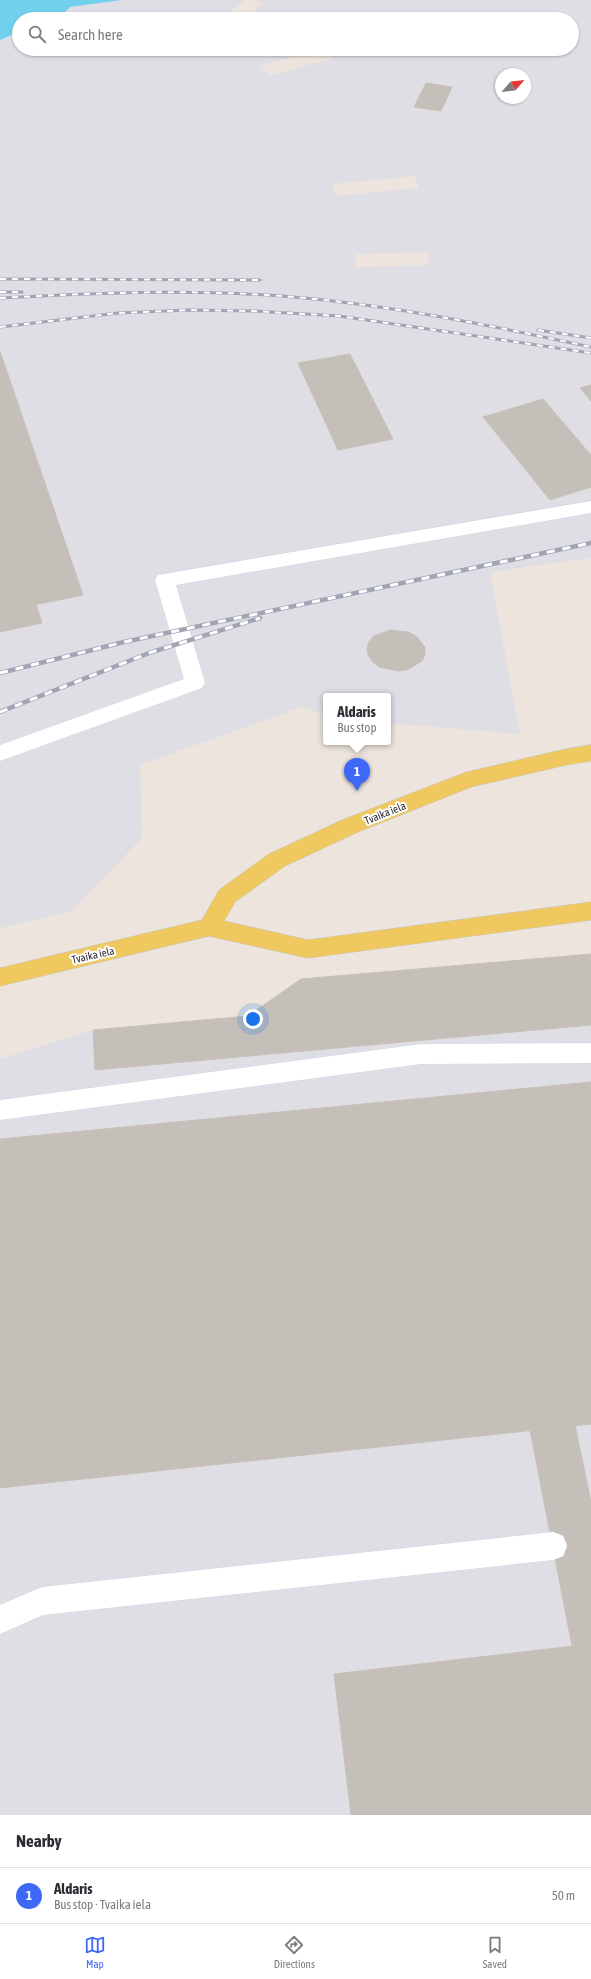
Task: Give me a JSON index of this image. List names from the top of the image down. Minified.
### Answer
{"streets":{"main road":["Tvaika iela"]},"north":"top right","page":{"search":"Search here","popup":["Aldaris","Bus stop"],"pins":"1","heading":"Nearby","list":[{"mark":"1","name":"Aldaris","note":"Bus stop · Tvaika iela","value":"50 m"}],"nav":["Map","Directions","Saved"]}}
